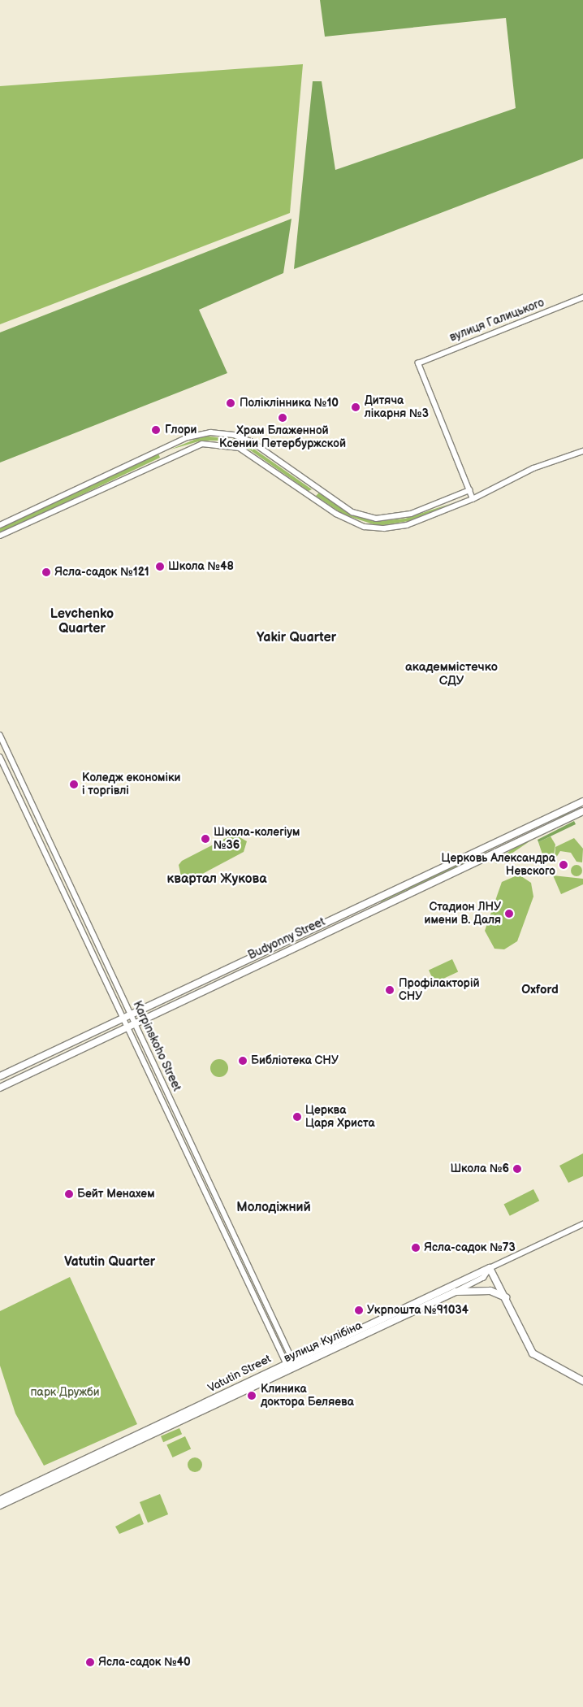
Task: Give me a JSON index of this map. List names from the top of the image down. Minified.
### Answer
{"streets":{"main road":["Budyonny Street","вулиця Кулібіна","Vatutin Street"],"street":["вулиця Галицького","Karpinskoho Street"]},"crossings":[["Budyonny Street","Karpinskoho Street"],["Karpinskoho Street","вулиця Кулібіна"],["Karpinskoho Street","Vatutin Street"],["вулиця Кулібіна","Vatutin Street"]],"districts":["Levchenko Quarter","Yakir Quarter","академмістечко СДУ","квартал Жукова","Oxford","Молодіжний","Vatutin Quarter"],"parks":["парк Дружби"],"places":["Поліклінника №10","Дитяча лікарня №3","Храм Блаженной Ксении Петербуржской","Глори","Школа №48","Ясла-садок №121","Коледж економіки і торгівлі","Школа-колегіум №36","Церковь Александра Невского","Стадион ЛНУ имени В. Даля","Профілакторій СНУ","Библіотека СНУ","Церква Царя Христа","Школа №6","Бейт Менахем","Ясла-садок №73","Укрпошта №91034","Клиника доктора Беляева","Ясла-садок №40"]}
